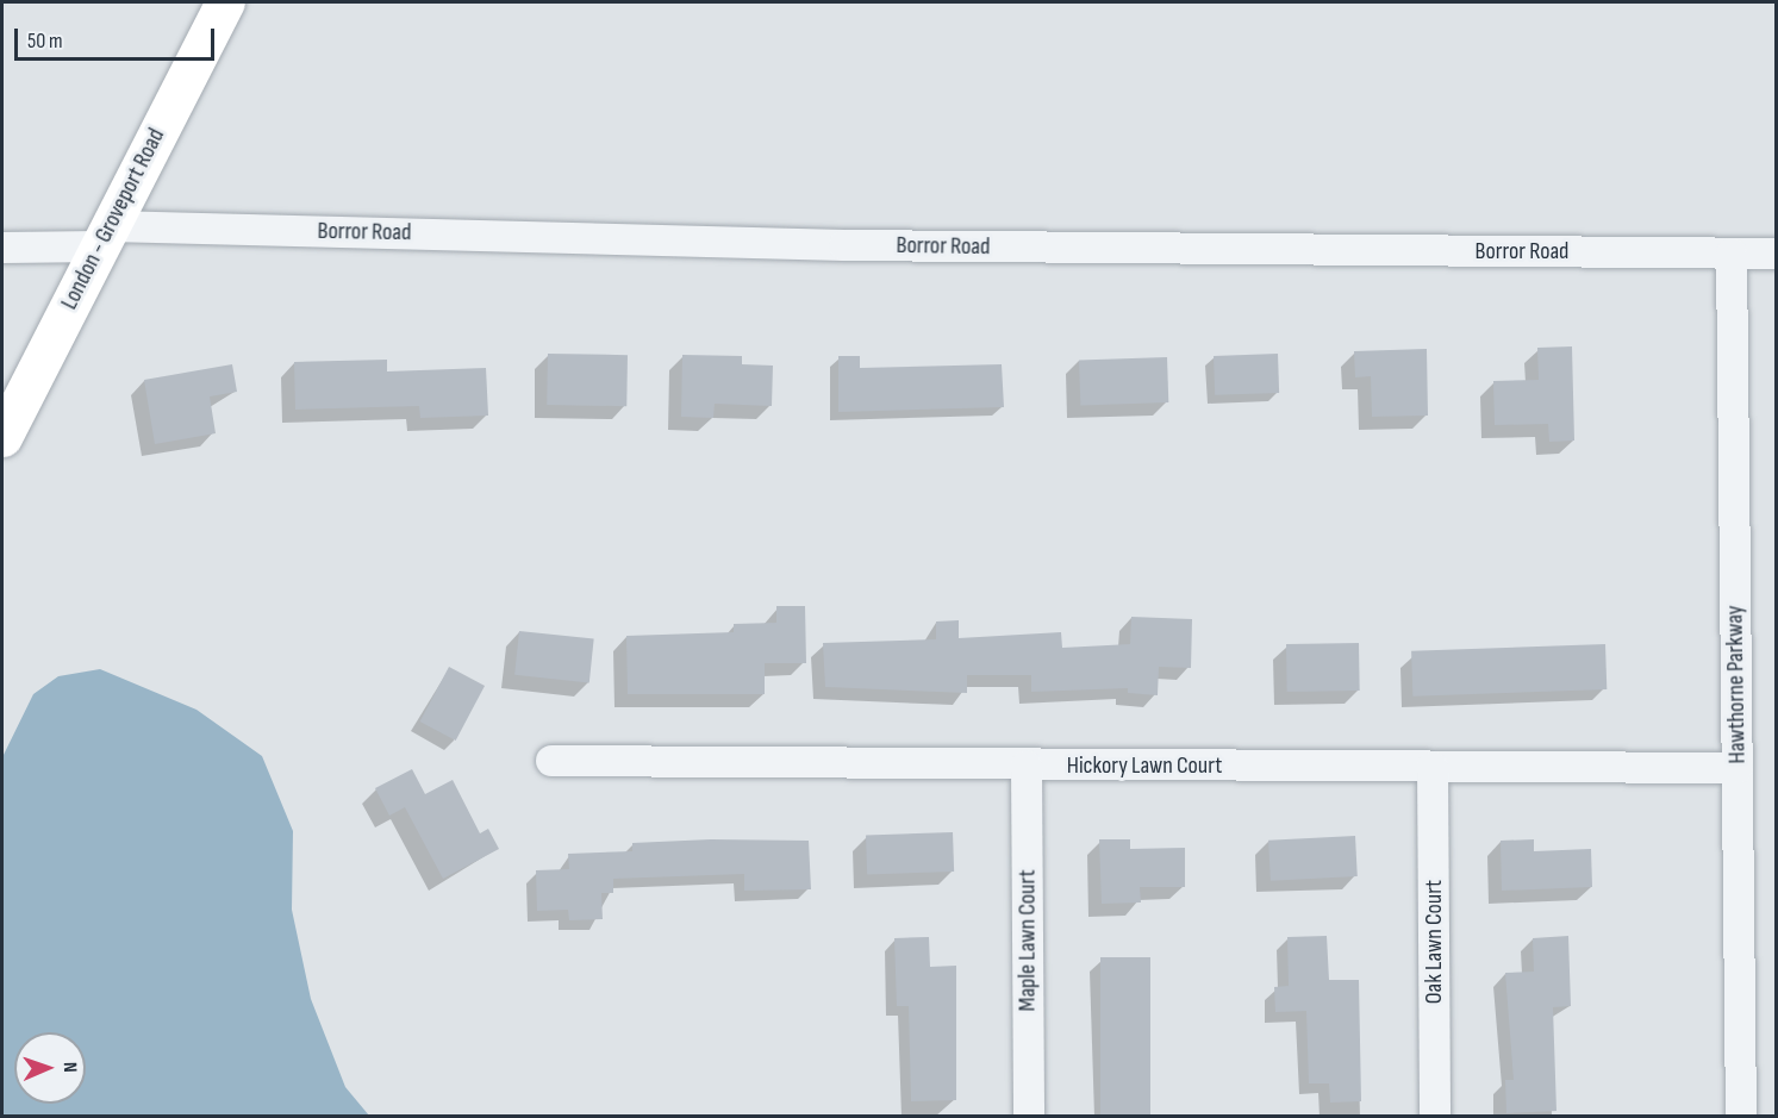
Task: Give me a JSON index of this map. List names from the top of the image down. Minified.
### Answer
{"streets":{"main road":["London - Groveport Road"],"street":["Borror Road","Hawthorne Parkway","Hickory Lawn Court","Maple Lawn Court","Oak Lawn Court"]},"crossings":[["London - Groveport Road","Borror Road"],["Borror Road","Hawthorne Parkway"],["Hawthorne Parkway","Hickory Lawn Court"],["Hickory Lawn Court","Maple Lawn Court"],["Hickory Lawn Court","Oak Lawn Court"]],"scale_bar":"50 m","north":"right"}
